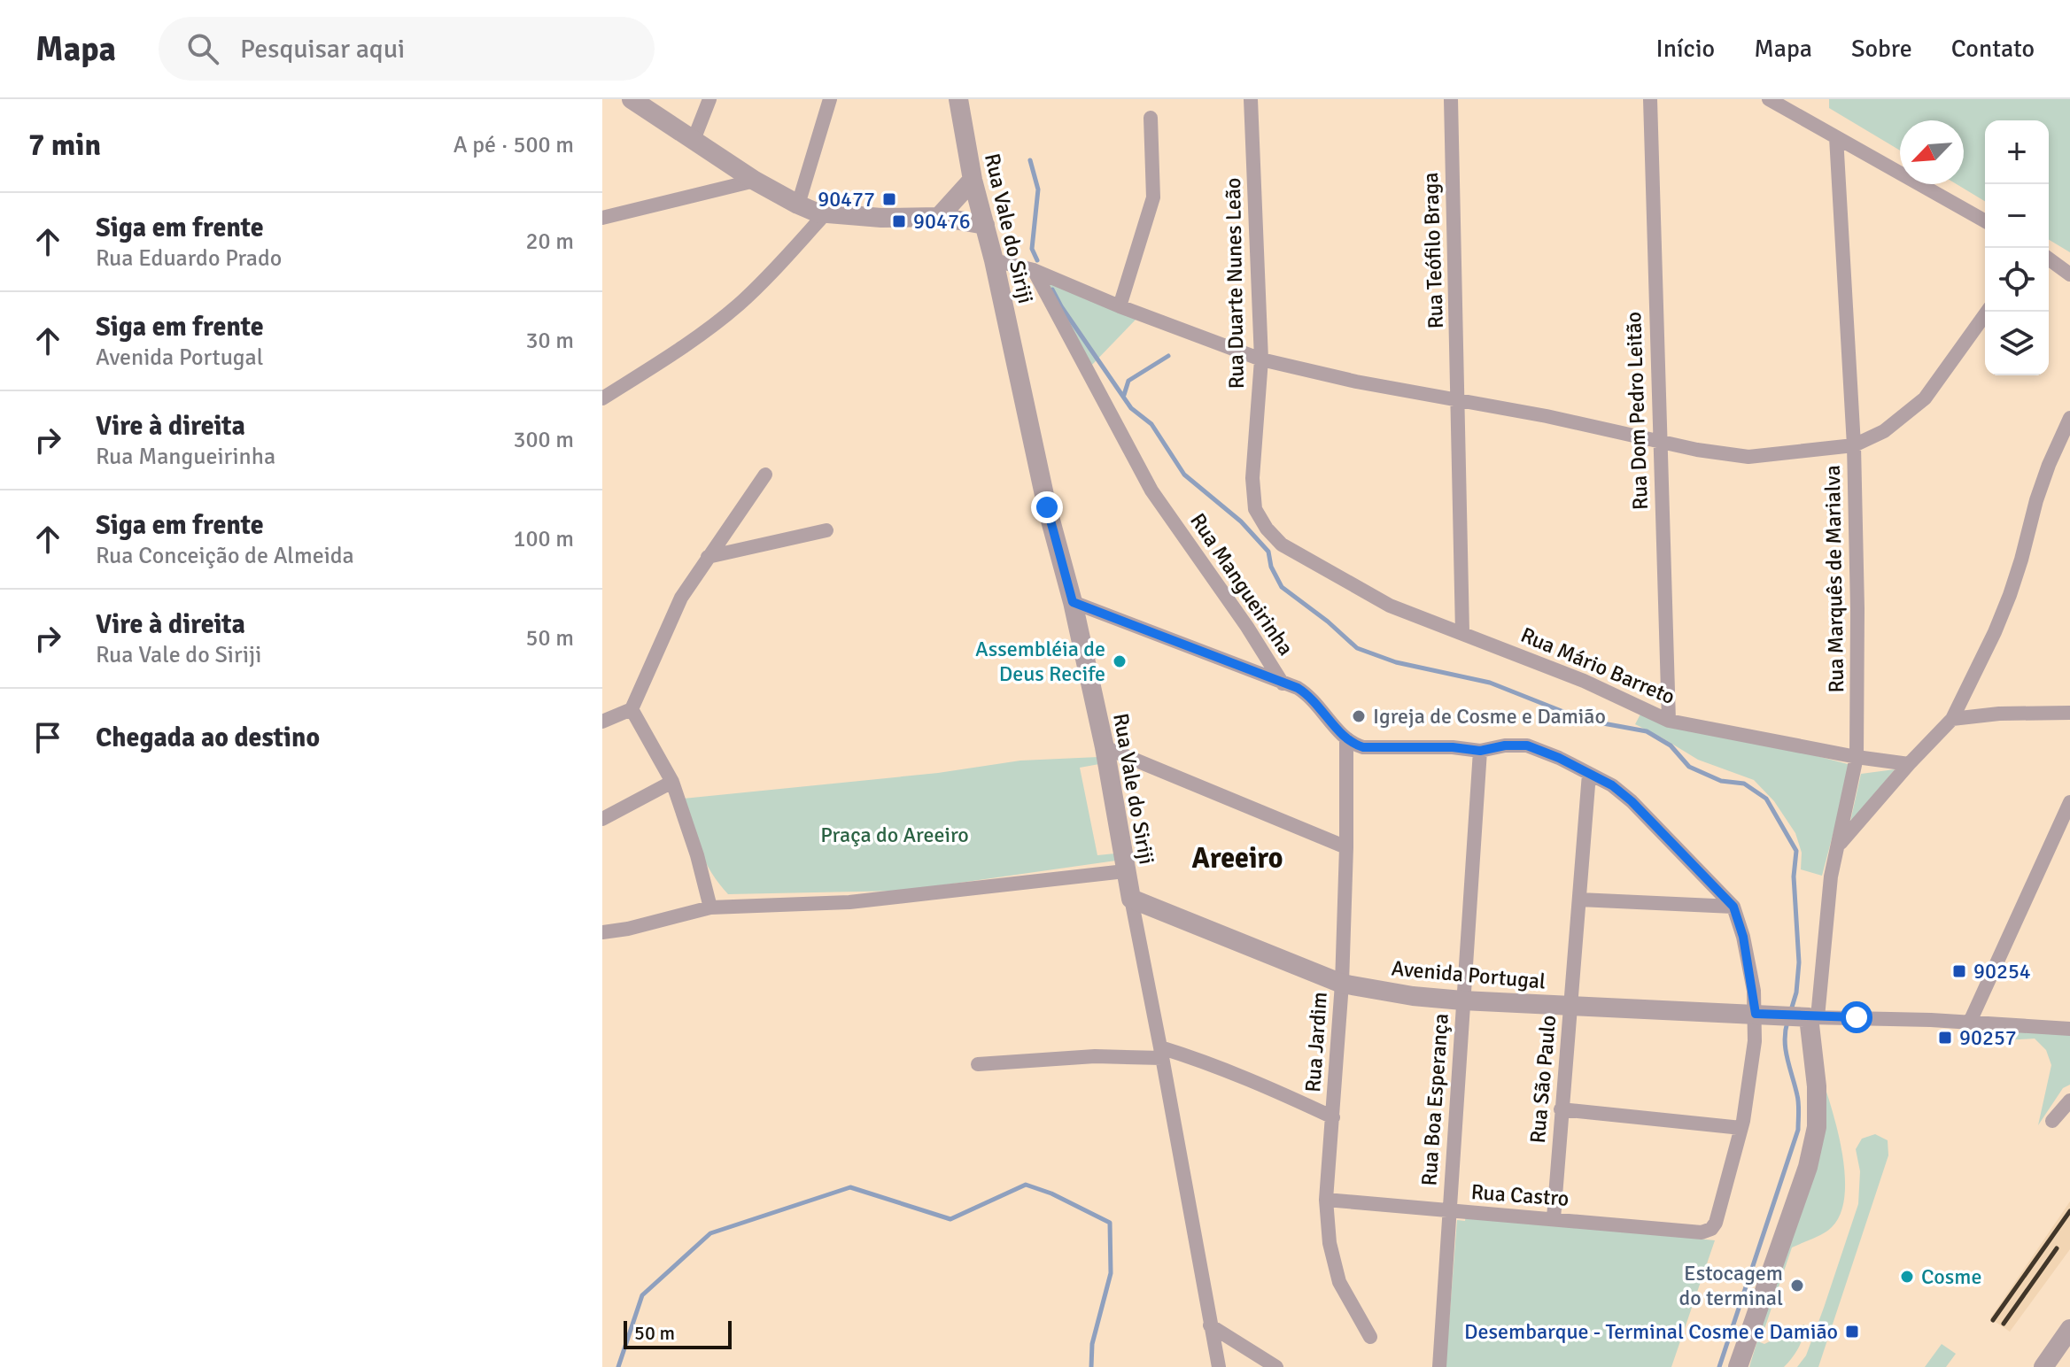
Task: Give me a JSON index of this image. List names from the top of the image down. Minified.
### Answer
{"streets":{"street":["Rua Vale do Siriji","Rua Teófilo Braga","Rua Duarte Nunes Leão","Rua Dom Pedro Leitão","Rua Marquês de Marialva","Rua Mangueirinha","Rua Mário Barreto","Avenida Portugal","Rua Jardim","Rua São Paulo","Rua Boa Esperança","Rua Castro"]},"crossings":[["Rua Vale do Siriji","Avenida Portugal"],["Rua Teófilo Braga","Rua Mário Barreto"],["Rua Duarte Nunes Leão","Rua Mário Barreto"],["Rua Dom Pedro Leitão","Rua Mário Barreto"],["Rua Marquês de Marialva","Rua Mário Barreto"],["Rua Marquês de Marialva","Avenida Portugal"],["Rua Mangueirinha","Rua Jardim"],["Avenida Portugal","Rua Jardim"],["Avenida Portugal","Rua São Paulo"],["Avenida Portugal","Rua Boa Esperança"],["Rua Jardim","Rua Castro"],["Rua São Paulo","Rua Castro"],["Rua Boa Esperança","Rua Castro"]],"districts":["Areeiro"],"parks":["Praça do Areeiro"],"places":{"transit":["90477","90476","90254","90257","Desembarque - Terminal Cosme e Damião"],"other":["Assembléia de Deus Recife","Igreja de Cosme e Damião","Cosme","Estocagem do terminal"]},"scale_bar":"50 m","north":"bottom left","page":{"header":"Mapa","search":"Pesquisar aqui","nav":["Início","Mapa","Sobre","Contato"],"heading":["7 min","A pé · 500 m"],"map_buttons":["+","−"],"list":[["Siga em frente","Rua Eduardo Prado","20 m"],["Siga em frente","Avenida Portugal","30 m"],["Vire à direita","Rua Mangueirinha","300 m"],["Siga em frente","Rua Conceição de Almeida","100 m"],["Vire à direita","Rua Vale do Siriji","50 m"],"Chegada ao destino"],"scale":"50 m"}}
